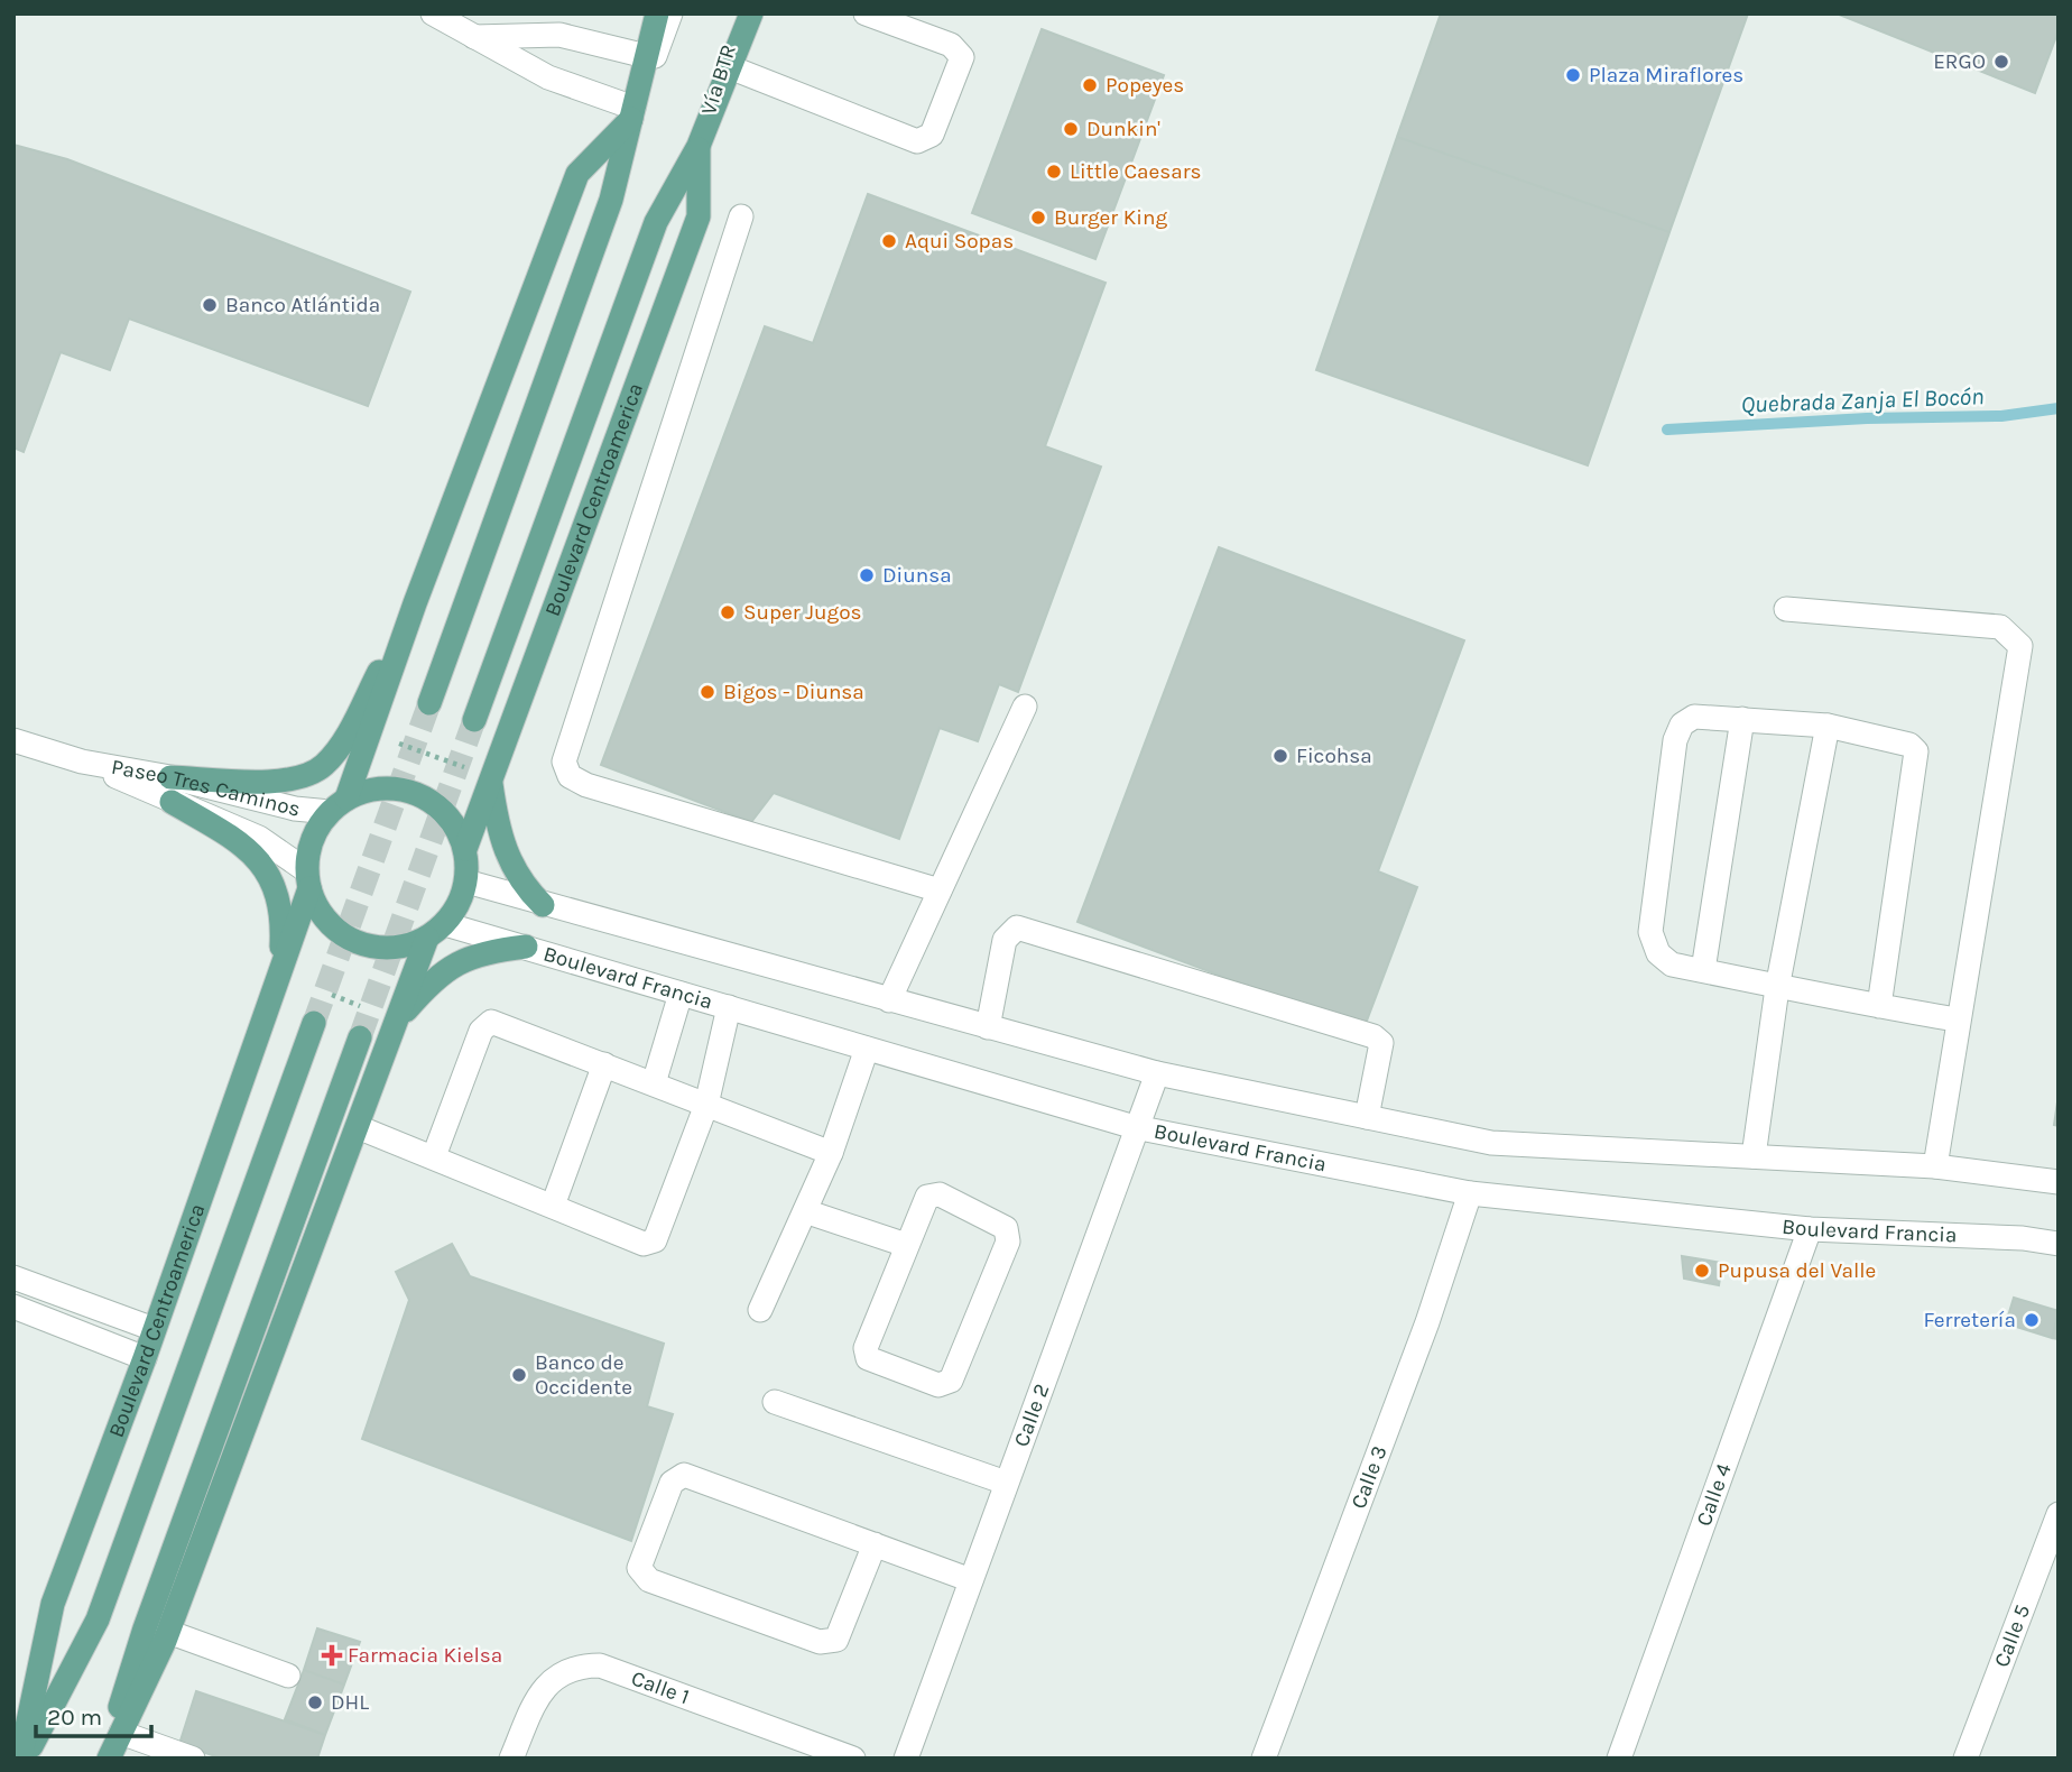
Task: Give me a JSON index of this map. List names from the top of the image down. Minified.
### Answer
{"streets":{"main road":["Boulevard Centroamerica"],"street":["Vía BTR","Paseo Tres Caminos","Boulevard Francia","Calle 2","Calle 3","Calle 4","Calle 5","Calle 1"]},"crossings":[["Vía BTR","Boulevard Centroamerica"],["Boulevard Centroamerica","Paseo Tres Caminos"],["Boulevard Centroamerica","Boulevard Francia"],["Paseo Tres Caminos","Boulevard Francia"],["Boulevard Francia","Calle 2"],["Boulevard Francia","Calle 3"],["Boulevard Francia","Calle 4"]],"water":["Quebrada Zanja El Bocón"],"places":{"other":["ERGO","Plaza Miraflores","Popeyes","Dunkin'","Little Caesars","Burger King","Aqui Sopas","Banco Atlántida","Diunsa","Super Jugos","Bigos - Diunsa","Ficohsa","Pupusa del Valle","Ferretería","Banco de Occidente","DHL"],"health":["Farmacia Kielsa"]},"scale_bar":"20 m"}
